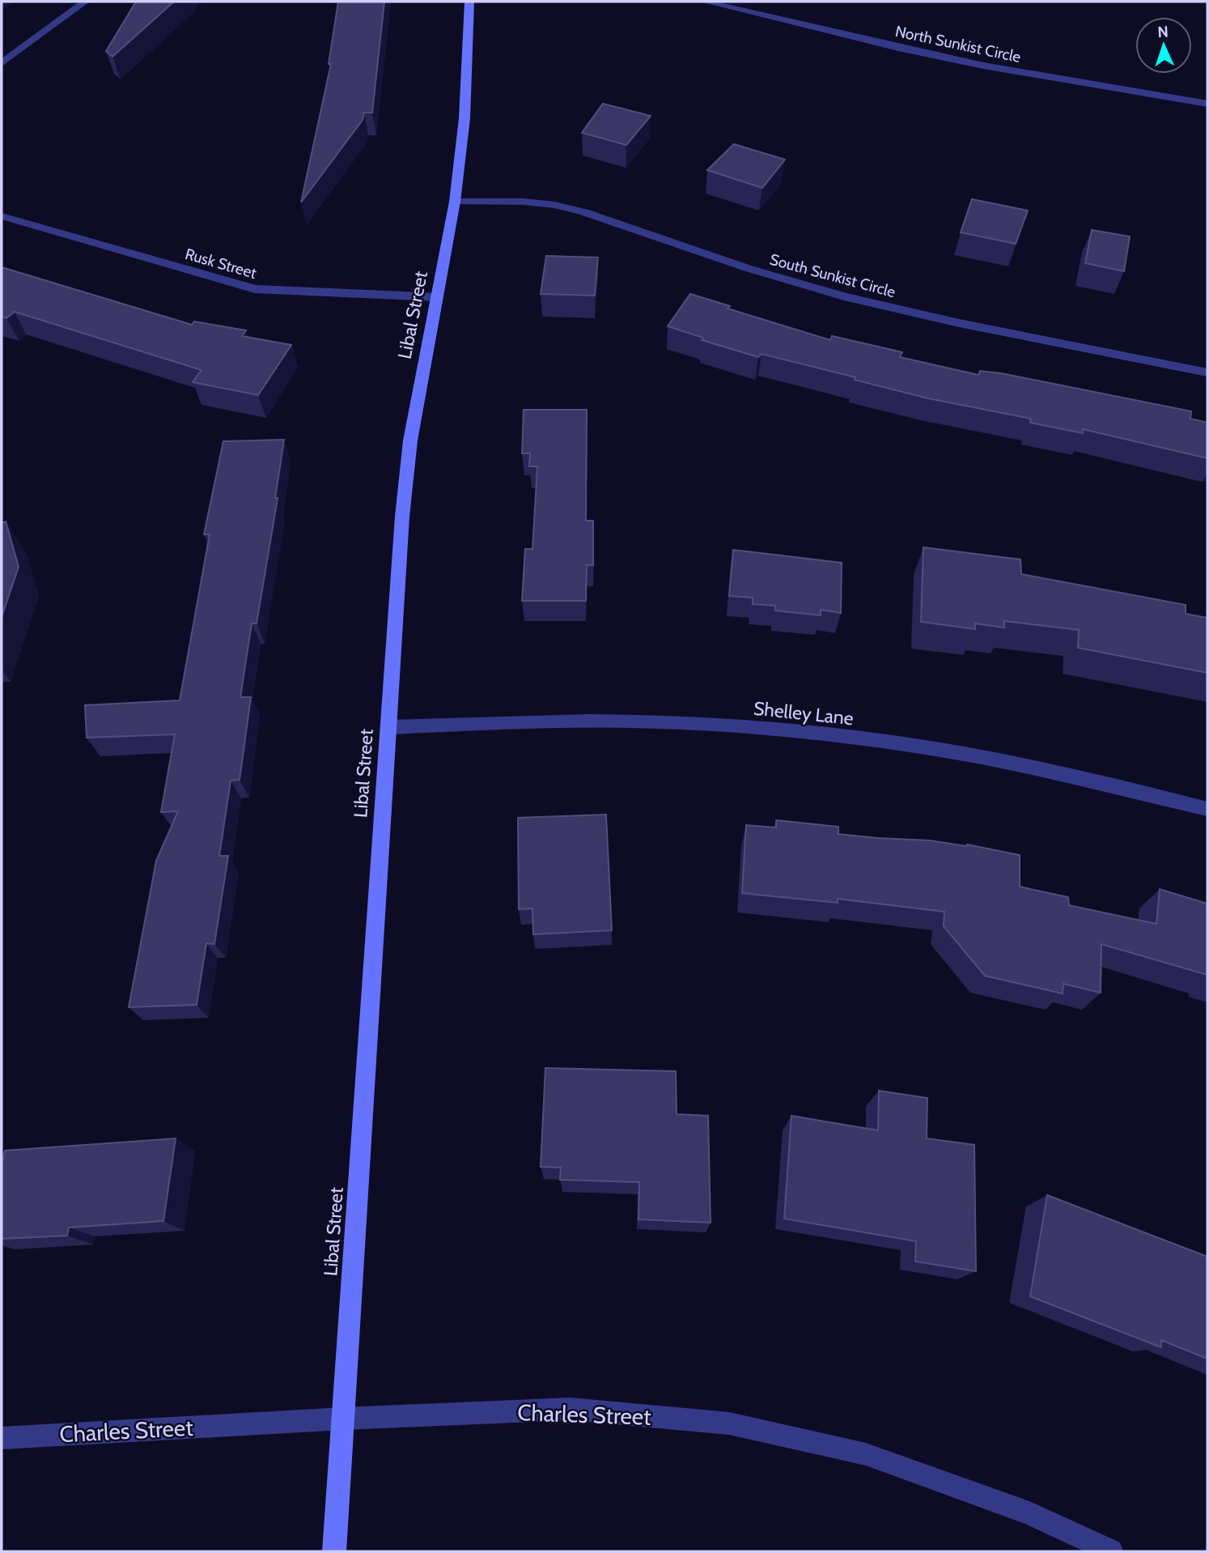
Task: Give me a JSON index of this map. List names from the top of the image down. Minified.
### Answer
{"streets":{"street":["North Sunkist Circle","Rusk Street","South Sunkist Circle","Libal Street","Shelley Lane","Charles Street"]},"crossings":[["Rusk Street","Libal Street"],["South Sunkist Circle","Libal Street"],["Libal Street","Shelley Lane"],["Libal Street","Charles Street"]],"north":"top"}
